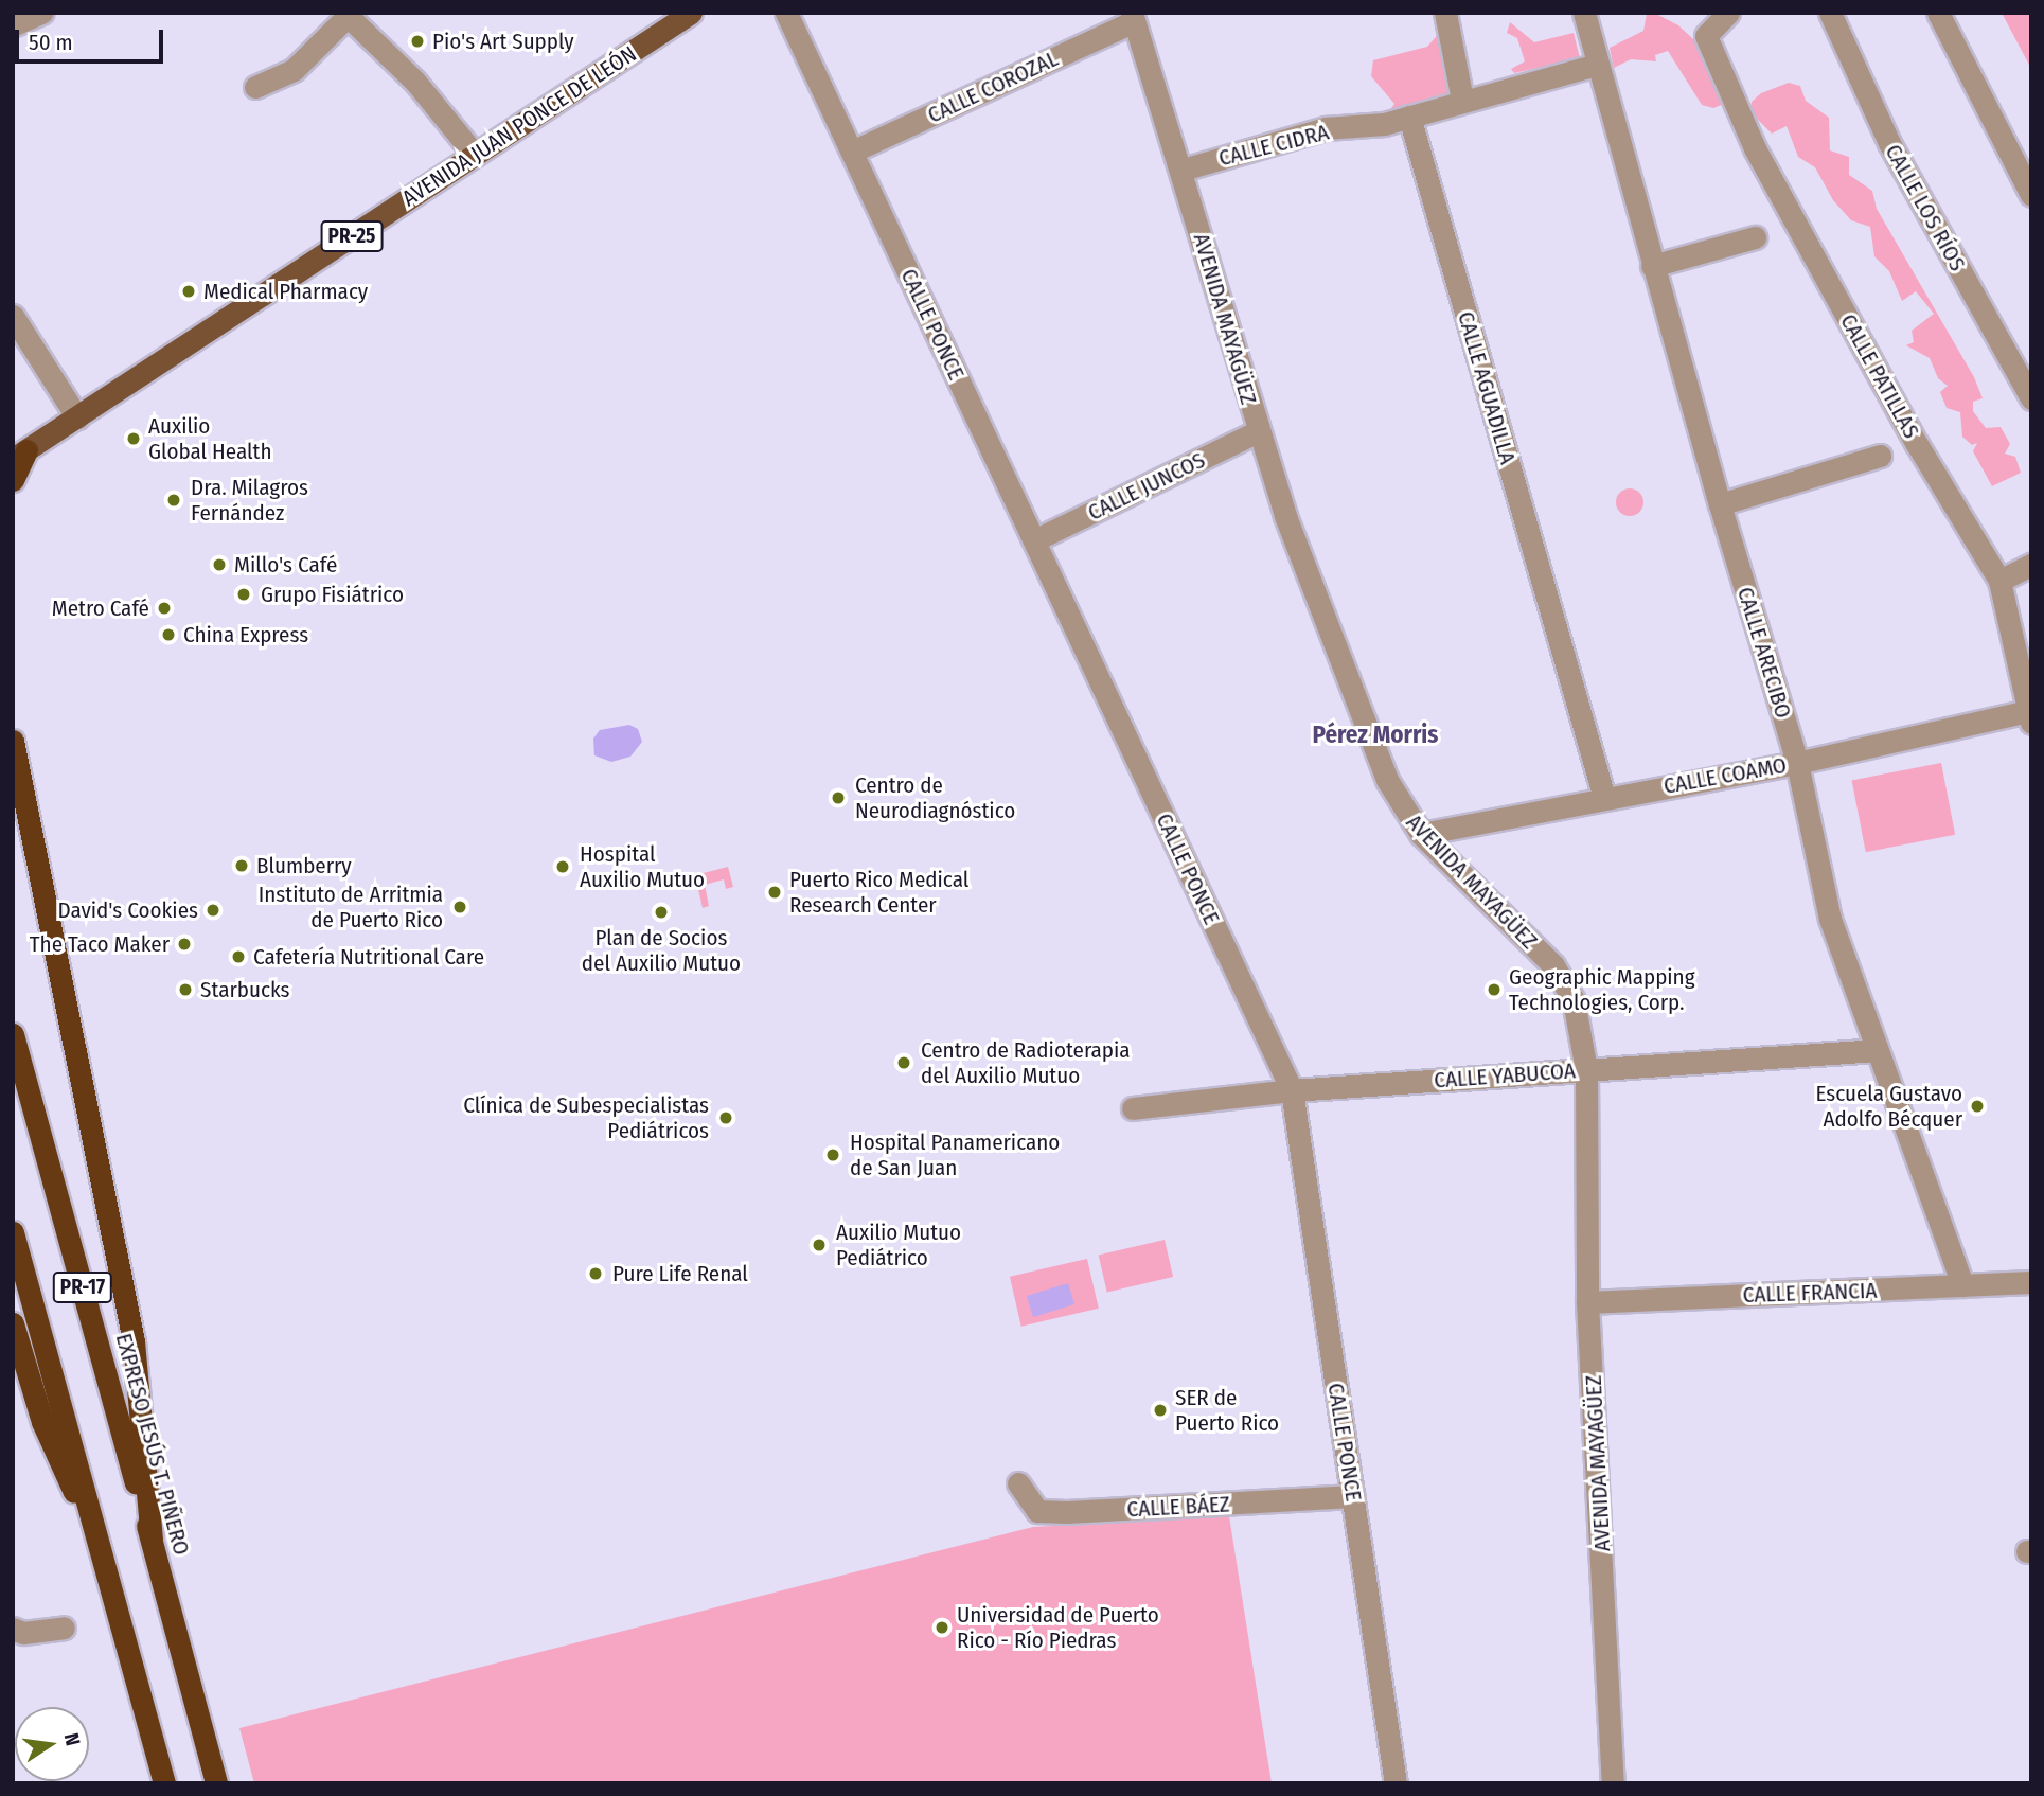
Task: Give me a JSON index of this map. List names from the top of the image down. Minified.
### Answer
{"streets":{"highway":["PR-17","EXPRESO JESÚS T. PIÑERO"],"main road":["AVENIDA JUAN PONCE DE LEÓN","PR-25"],"street":["CALLE COROZAL","CALLE CIDRA","CALLE LOS RÍOS","AVENIDA MAYAGÜEZ","CALLE PONCE","CALLE PATILLAS","CALLE AGUADILLA","CALLE JUNCOS","CALLE ARECIBO","CALLE COAMO","CALLE YABUCOA","CALLE FRANCIA","CALLE BÁEZ"]},"crossings":[["CALLE COROZAL","AVENIDA MAYAGÜEZ"],["CALLE COROZAL","CALLE PONCE"],["CALLE CIDRA","AVENIDA MAYAGÜEZ"],["CALLE CIDRA","CALLE AGUADILLA"],["AVENIDA MAYAGÜEZ","CALLE JUNCOS"],["AVENIDA MAYAGÜEZ","CALLE COAMO"],["AVENIDA MAYAGÜEZ","CALLE YABUCOA"],["AVENIDA MAYAGÜEZ","CALLE FRANCIA"],["CALLE PONCE","CALLE JUNCOS"],["CALLE PONCE","CALLE YABUCOA"],["CALLE PONCE","CALLE BÁEZ"],["CALLE PATILLAS","CALLE COAMO"],["CALLE AGUADILLA","CALLE COAMO"],["CALLE ARECIBO","CALLE COAMO"],["CALLE ARECIBO","CALLE YABUCOA"],["CALLE ARECIBO","CALLE FRANCIA"]],"districts":["Pérez Morris"],"places":["Pio's Art Supply","Medical Pharmacy","Auxilio Global Health","Dra. Milagros Fernández","Millo's Café","Grupo Fisiátrico","Metro Café","China Express","Centro de Neurodiagnóstico","Blumberry","Hospital Auxilio Mutuo","Puerto Rico Medical Research Center","Instituto de Arritmia de Puerto Rico","David's Cookies","Plan de Socios del Auxilio Mutuo","The Taco Maker","Cafetería Nutritional Care","Starbucks","Geographic Mapping Technologies, Corp.","Centro de Radioterapia del Auxilio Mutuo","Escuela Gustavo Adolfo Bécquer","Clínica de Subespecialistas Pediátricos","Hospital Panamericano de San Juan","Auxilio Mutuo Pediátrico","Pure Life Renal","SER de Puerto Rico","Universidad de Puerto Rico - Río Piedras"],"scale_bar":"50 m","north":"right"}
